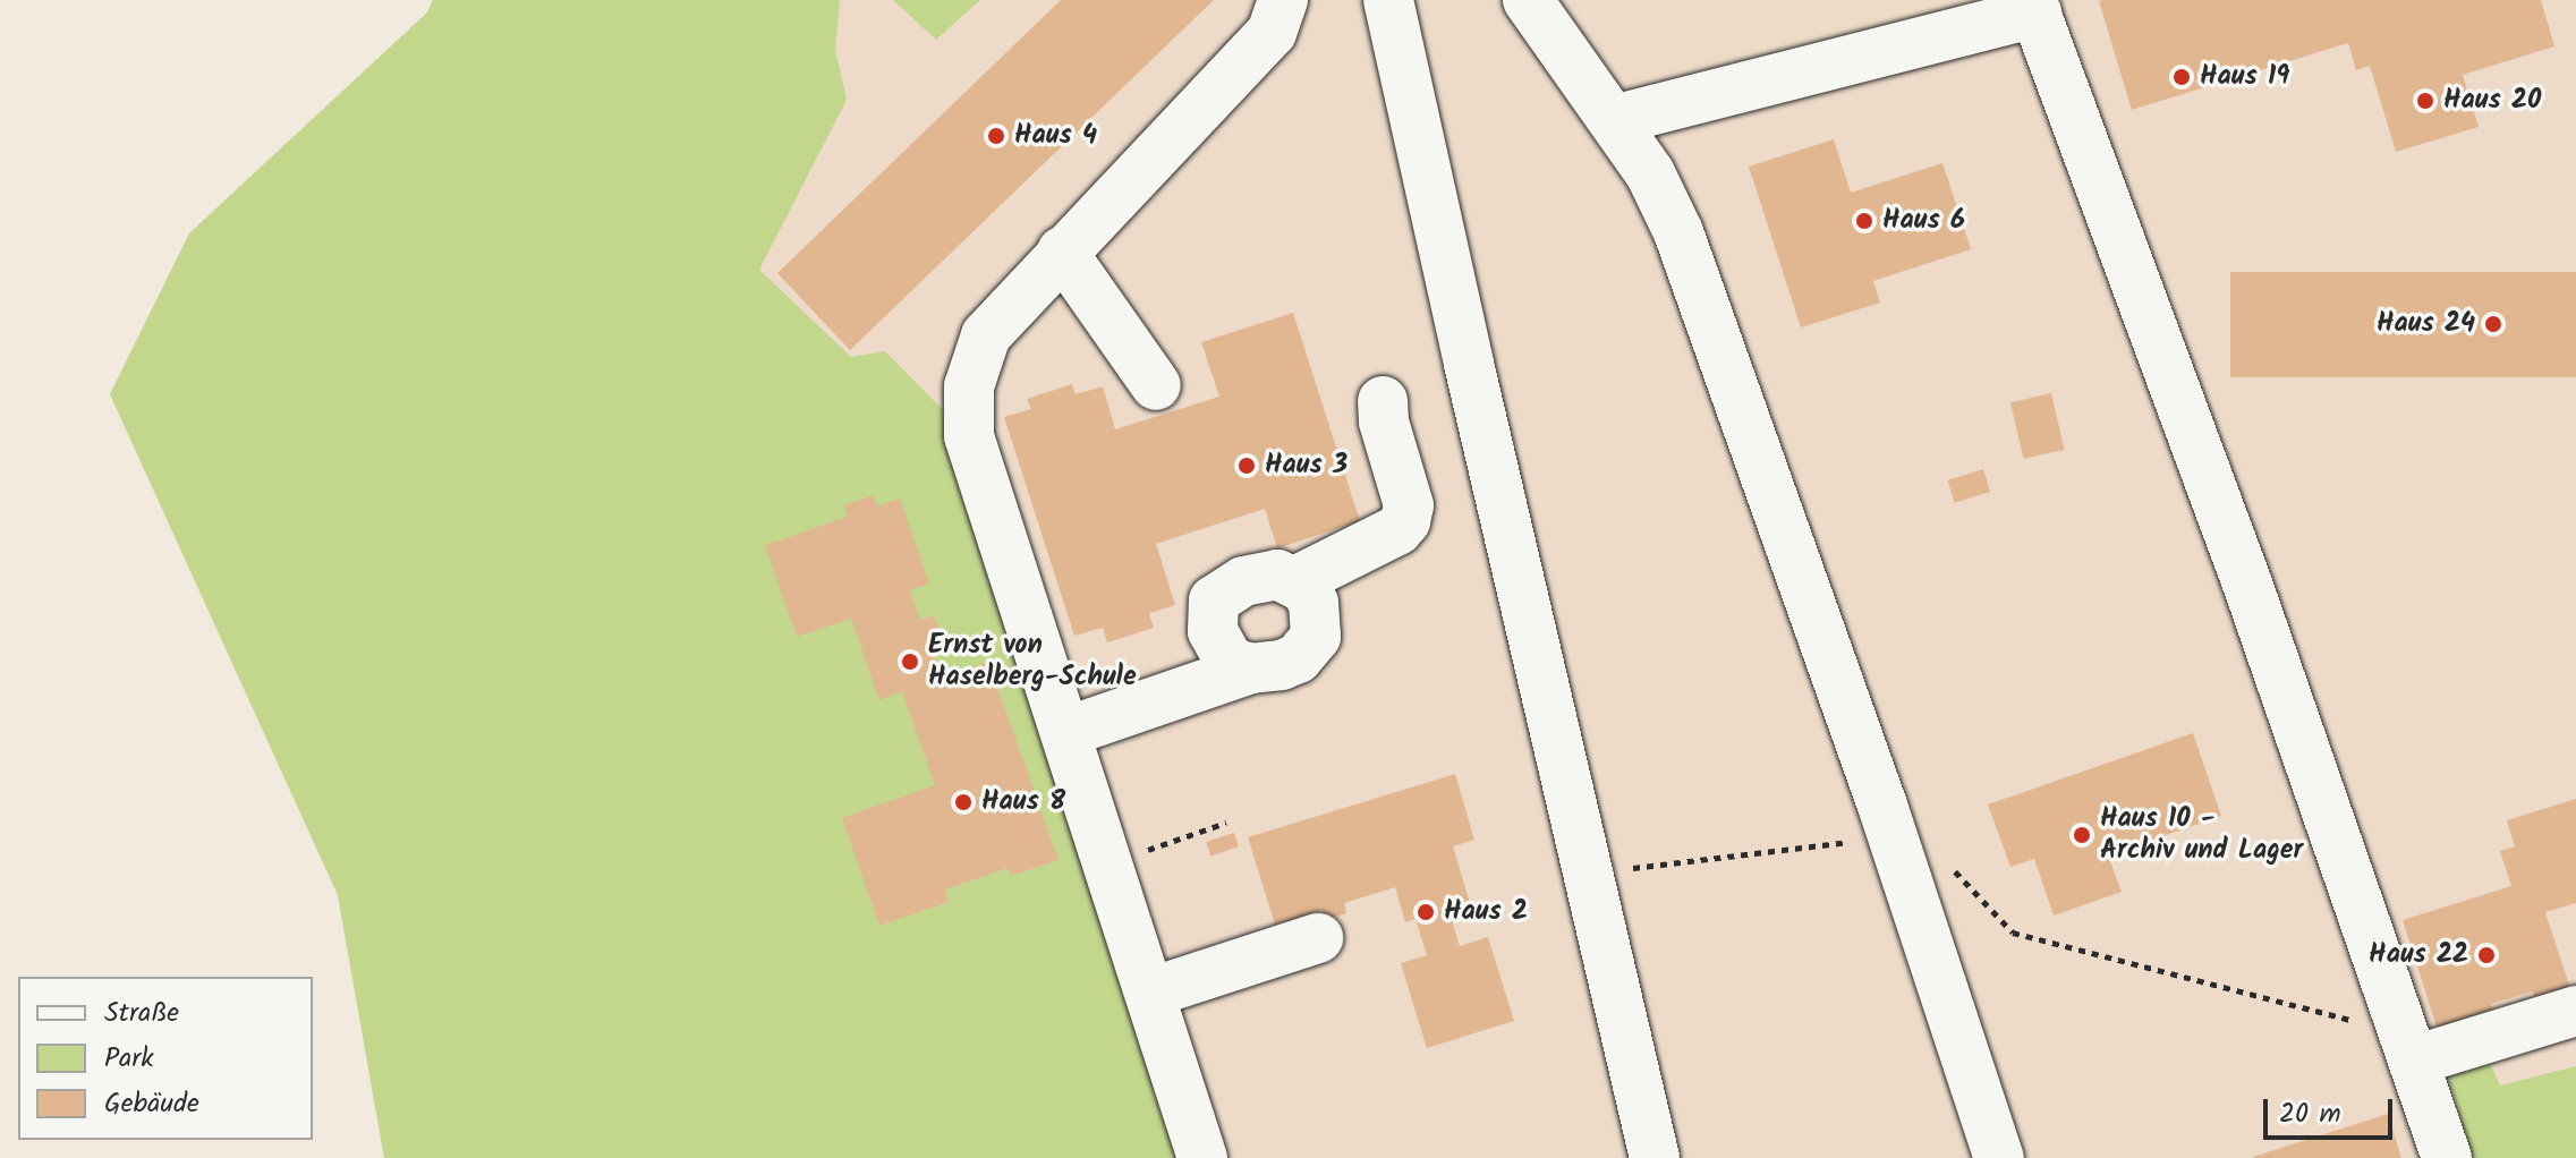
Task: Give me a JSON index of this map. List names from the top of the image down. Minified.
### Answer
{"places":["Haus 19","Haus 20","Haus 4","Haus 6","Haus 24","Haus 3","Ernst von Haselberg-Schule","Haus 8","Haus 10 - Archiv und Lager","Haus 2","Haus 22"],"legend":["Straße","Park","Gebäude"],"scale_bar":"20 m"}
